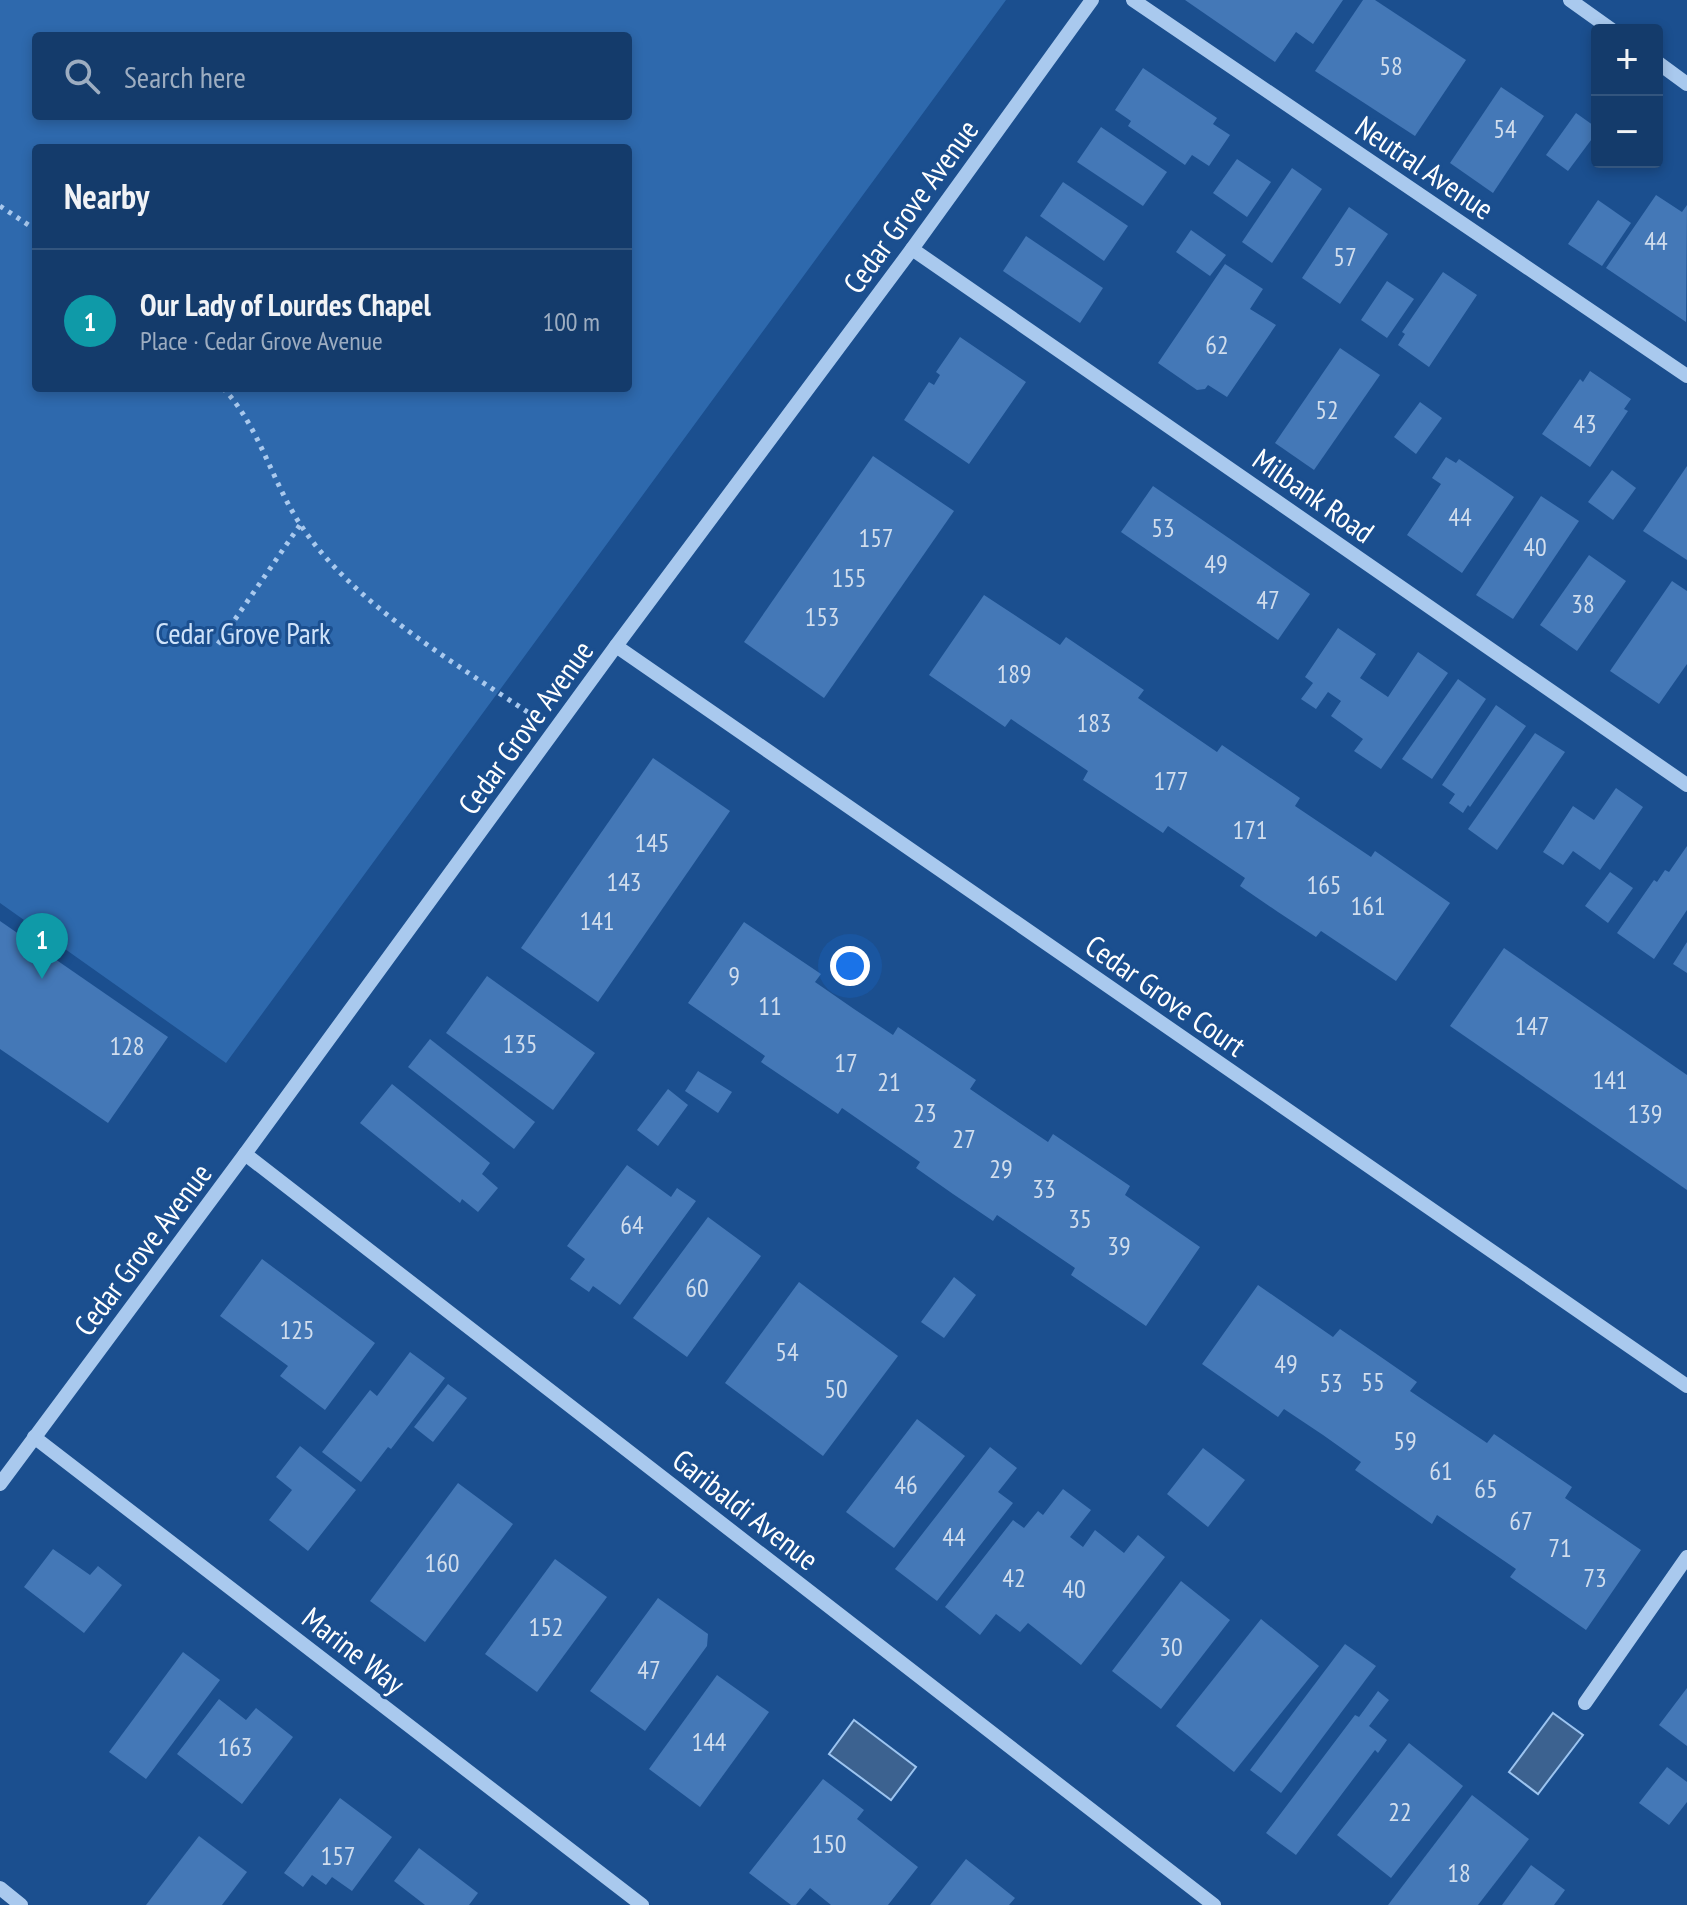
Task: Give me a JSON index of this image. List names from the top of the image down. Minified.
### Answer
{"streets":{"street":["Neutral Avenue","Cedar Grove Avenue","Milbank Road","Cedar Grove Court","Garibaldi Avenue","Marine Way"]},"crossings":[["Cedar Grove Avenue","Milbank Road"],["Cedar Grove Avenue","Cedar Grove Court"],["Cedar Grove Avenue","Garibaldi Avenue"],["Cedar Grove Avenue","Marine Way"]],"parks":["Cedar Grove Park"],"house_numbers":["58","54","44","57","62","52","43","44","53","157","40","49","155","47","38","153","189","183","177","171","145","143","165","161","141","9","11","147","135","128","17","141","21","23","139","27","29","33","35","64","39","60","125","54","49","55","53","50","59","61","46","65","67","44","71","160","42","73","40","152","30","47","144","163","22","150","157","18"],"page":{"map_buttons":["+","−"],"search":"Search here","heading":"Nearby","list":[{"mark":"1","name":"Our Lady of Lourdes Chapel","note":"Place · Cedar Grove Avenue","value":"100 m"}],"pins":"1"}}
